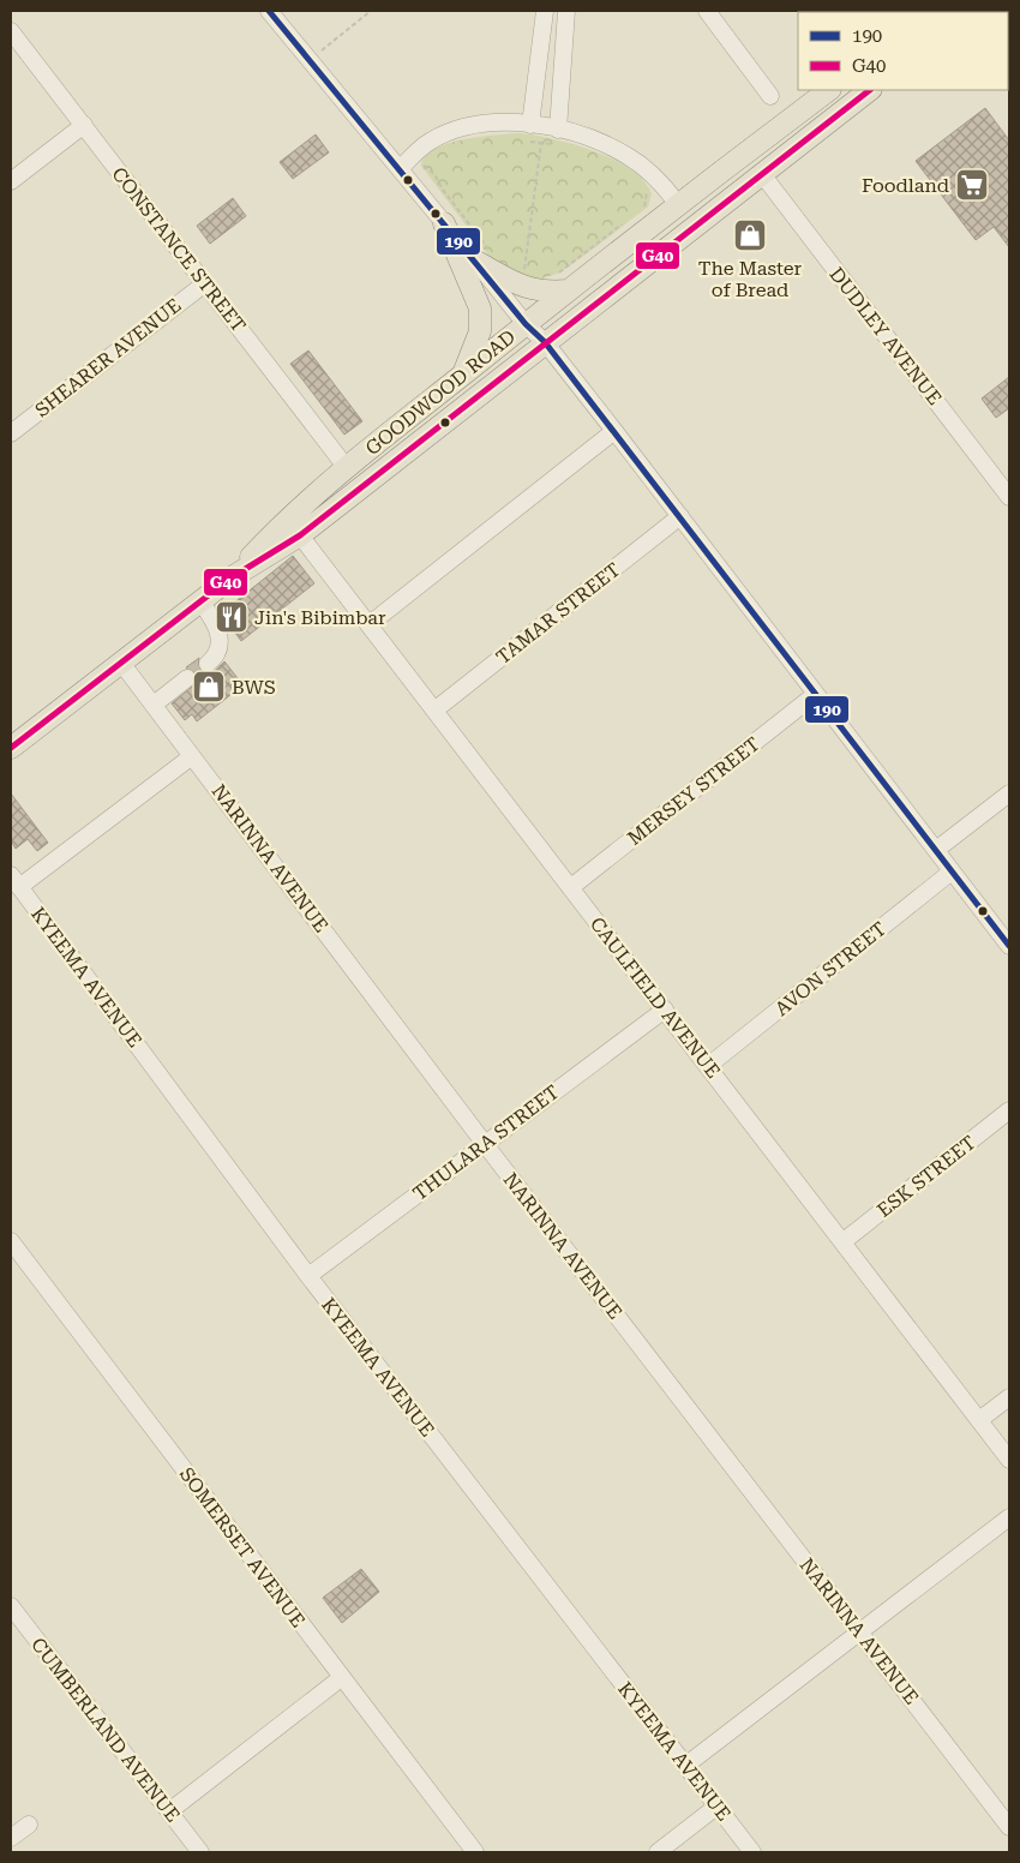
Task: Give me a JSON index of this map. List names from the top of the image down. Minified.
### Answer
{"streets":{"main road":["GOODWOOD ROAD"],"street":["CONSTANCE STREET","DUDLEY AVENUE","SHEARER AVENUE","TAMAR STREET","MERSEY STREET","NARINNA AVENUE","AVON STREET","KYEEMA AVENUE","CAULFIELD AVENUE","THULARA STREET","ESK STREET","SOMERSET AVENUE","CUMBERLAND AVENUE"]},"crossings":[["CONSTANCE STREET","SHEARER AVENUE"],["CONSTANCE STREET","GOODWOOD ROAD"],["DUDLEY AVENUE","GOODWOOD ROAD"],["GOODWOOD ROAD","NARINNA AVENUE"],["GOODWOOD ROAD","CAULFIELD AVENUE"],["TAMAR STREET","CAULFIELD AVENUE"],["MERSEY STREET","CAULFIELD AVENUE"],["NARINNA AVENUE","THULARA STREET"],["AVON STREET","CAULFIELD AVENUE"],["KYEEMA AVENUE","THULARA STREET"],["CAULFIELD AVENUE","THULARA STREET"],["CAULFIELD AVENUE","ESK STREET"]],"places":{"supermarket":["Foodland"],"shop":["The Master of Bread","BWS"],"restaurant":["Jin's Bibimbar"]},"lines":["transit line 190","transit line G40"],"legend":["190","G40"]}
